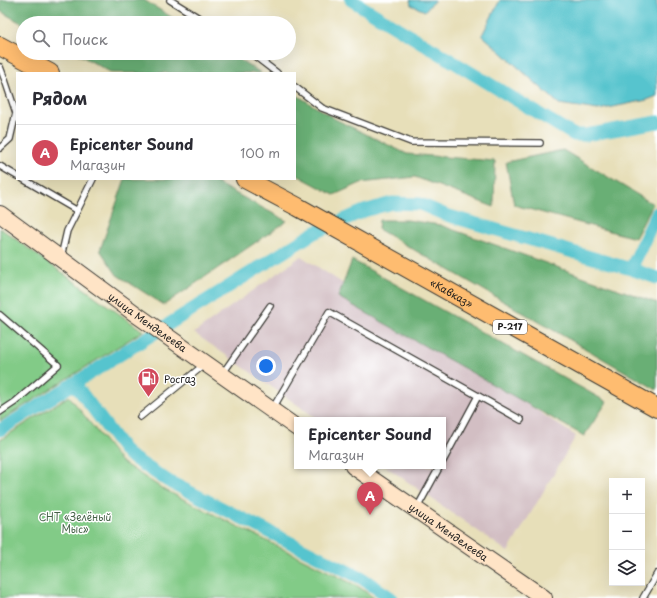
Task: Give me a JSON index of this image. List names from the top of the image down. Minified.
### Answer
{"streets":{"highway":["«Кавказ»","Р-217"],"main road":["улица Менделеева"]},"parks":["СНТ «Зелёный Мыс»"],"places":{"fuel station":["Росгаз"]},"page":{"search":"Поиск","heading":"Рядом","list":[{"mark":"A","name":"Epicenter Sound","note":"Магазин","value":"100 m"}],"popup":["Epicenter Sound","Магазин"],"map_buttons":["+","−"],"pins":"A"}}
